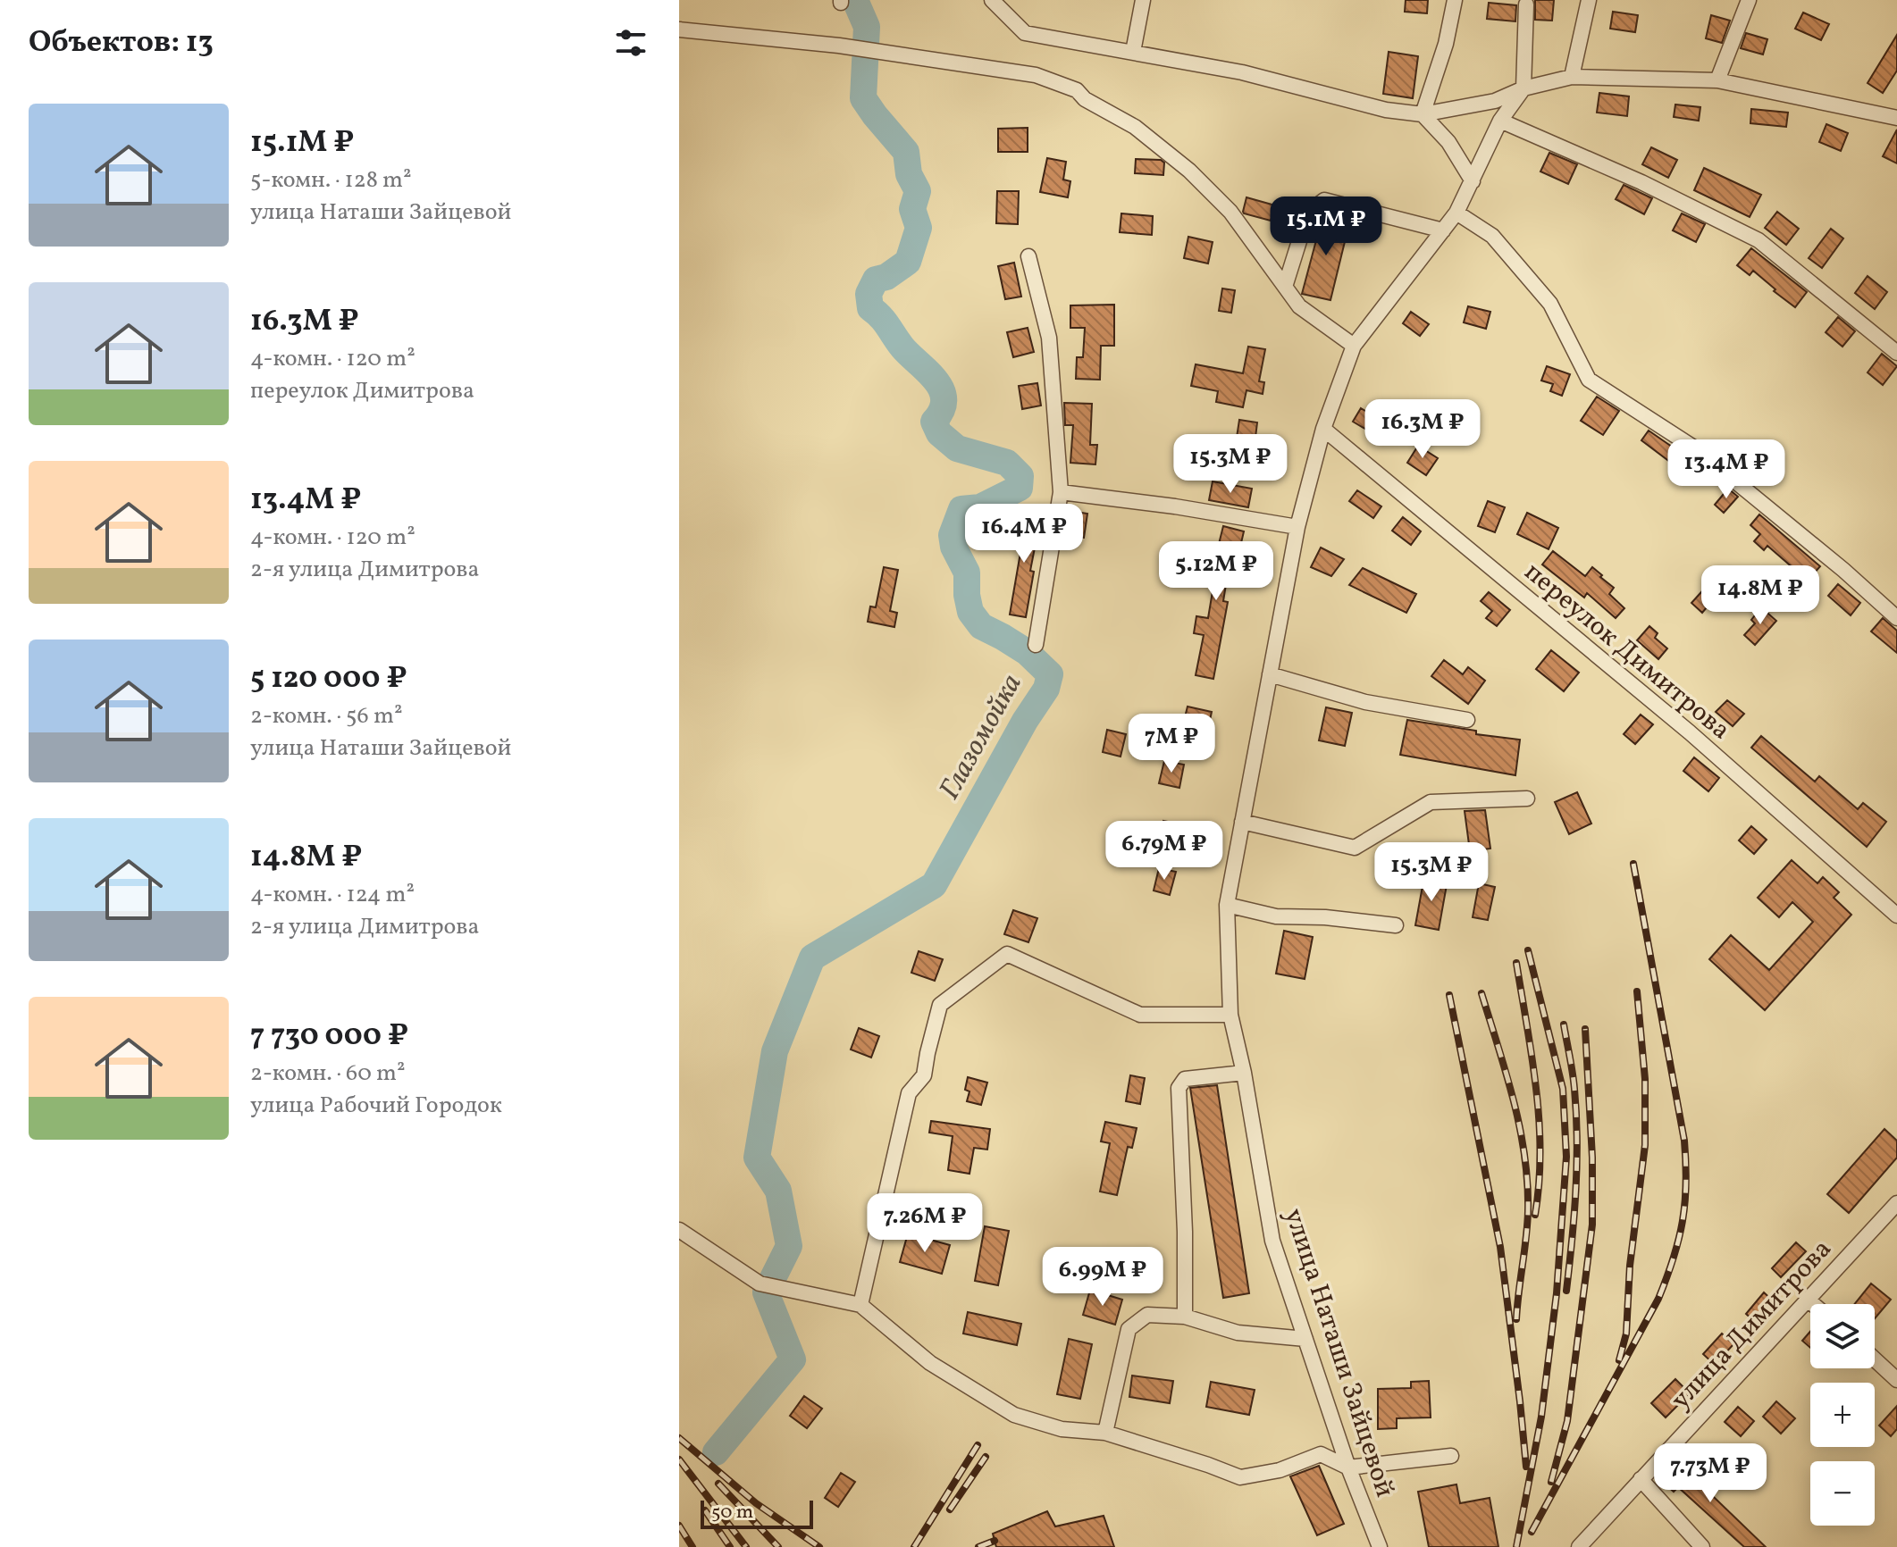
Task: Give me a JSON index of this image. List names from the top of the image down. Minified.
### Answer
{"streets":{"street":["переулок Димитрова","улица Димитрова","улица Наташи Зайцевой"]},"crossings":[["переулок Димитрова","улица Наташи Зайцевой"]],"water":["Глазомойка"],"scale_bar":"50 m","page":{"heading":"Объектов: 13","list":[{"name":"15.1M ₽","note":"5-комн. · 128 m² · улица Наташи Зайцевой"},{"name":"16.3M ₽","note":"4-комн. · 120 m² · переулок Димитрова"},{"name":"13.4M ₽","note":"4-комн. · 120 m² · 2-я улица Димитрова"},{"name":"5 120 000 ₽","note":"2-комн. · 56 m² · улица Наташи Зайцевой"},{"name":"14.8M ₽","note":"4-комн. · 124 m² · 2-я улица Димитрова"},{"name":"7 730 000 ₽","note":"2-комн. · 60 m² · улица Рабочий Городок"}],"price":["15.1M ₽","16.3M ₽","15.3M ₽","13.4M ₽","16.4M ₽","5.12M ₽","14.8M ₽","7M ₽","6.79M ₽","15.3M ₽","7.26M ₽","6.99M ₽","7.73M ₽"],"map_buttons":["+","−"],"scale":"50 m"}}
